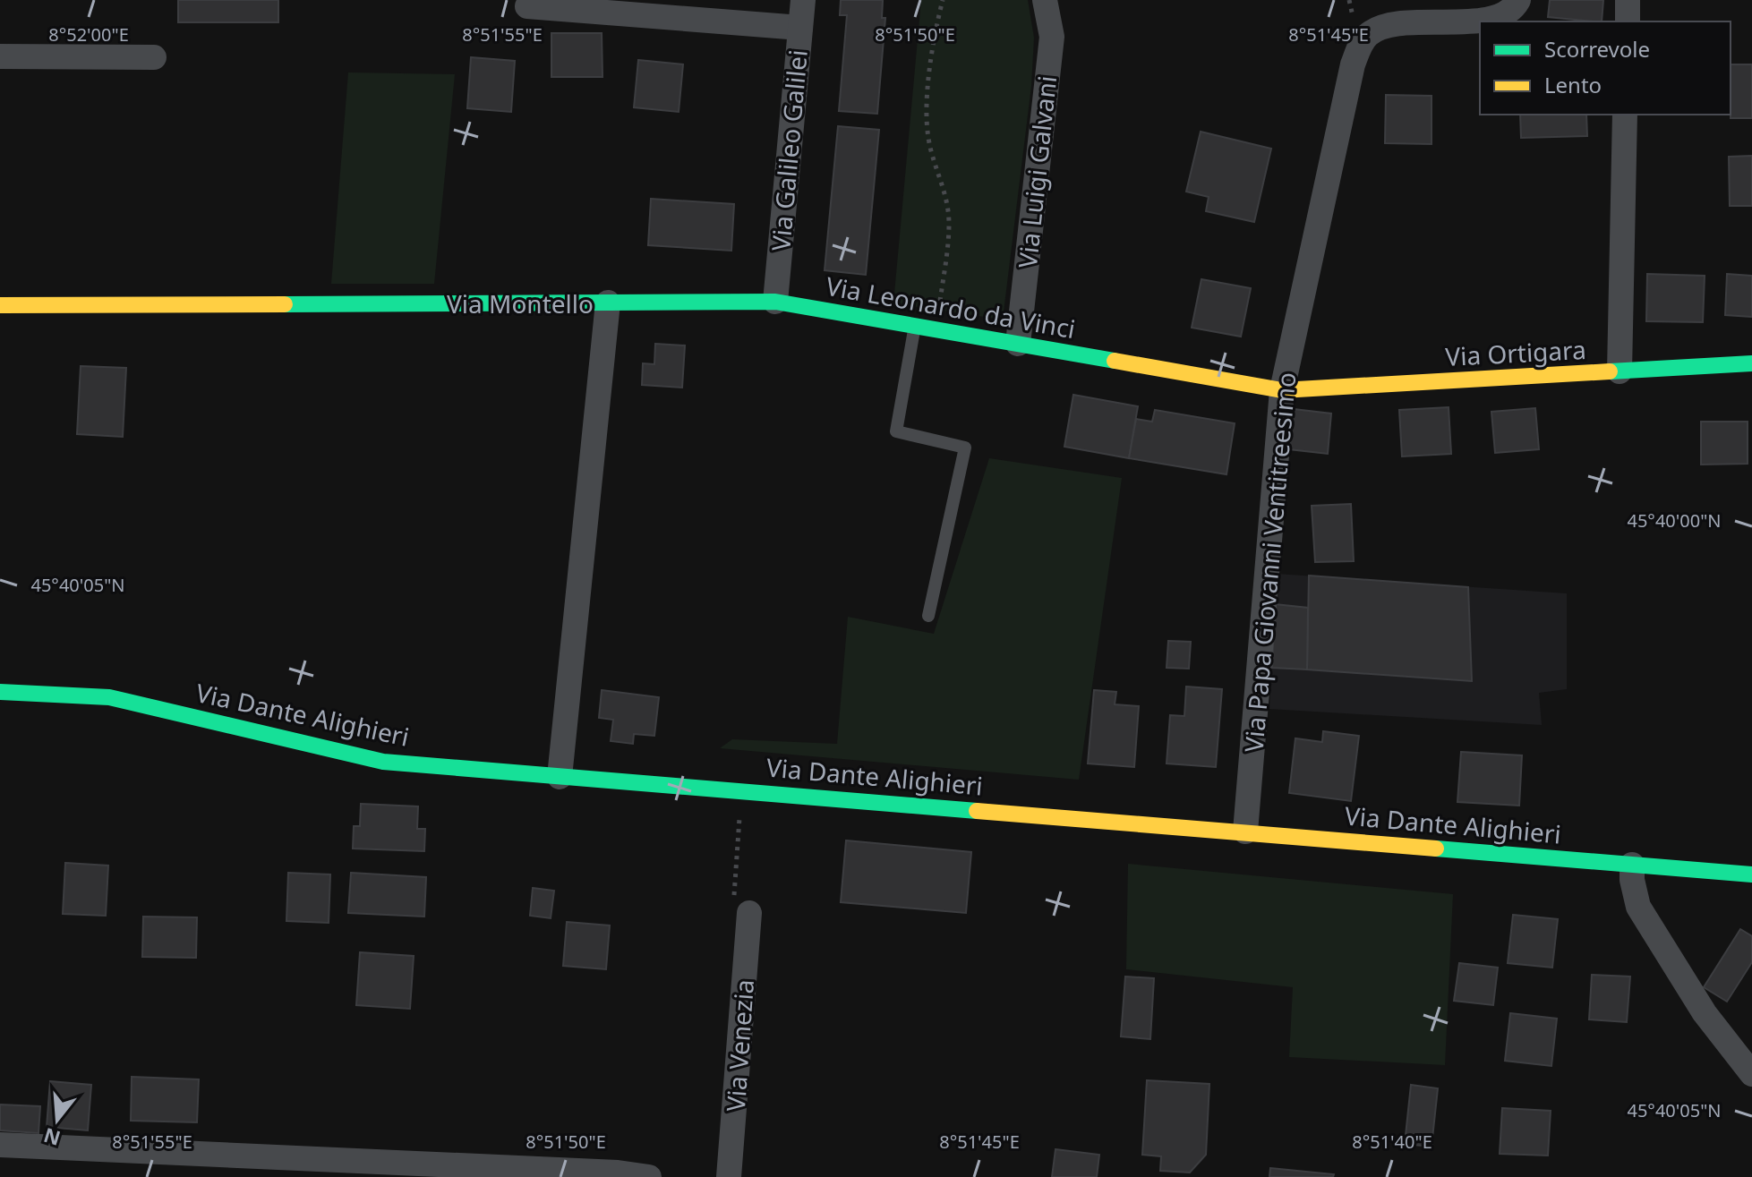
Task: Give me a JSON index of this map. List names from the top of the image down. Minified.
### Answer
{"streets":{"street":["Via Galileo Galilei","Via Luigi Galvani","Via Montello","Via Leonardo da Vinci","Via Ortigara","Via Papa Giovanni Ventitreesimo","Via Dante Alighieri","Via Venezia"]},"crossings":[["Via Galileo Galilei","Via Leonardo da Vinci"],["Via Luigi Galvani","Via Leonardo da Vinci"],["Via Montello","Via Leonardo da Vinci"],["Via Montello","Via Dante Alighieri"],["Via Leonardo da Vinci","Via Ortigara"],["Via Leonardo da Vinci","Via Papa Giovanni Ventitreesimo"],["Via Ortigara","Via Papa Giovanni Ventitreesimo"],["Via Papa Giovanni Ventitreesimo","Via Dante Alighieri"]],"legend":["Scorrevole","Lento"],"north":"bottom","coordinates":["8°52'00\"E","8°51'55\"E","8°51'50\"E","8°51'45\"E","45°40'00\"N","45°40'05\"N","8°51'40\"E"]}
